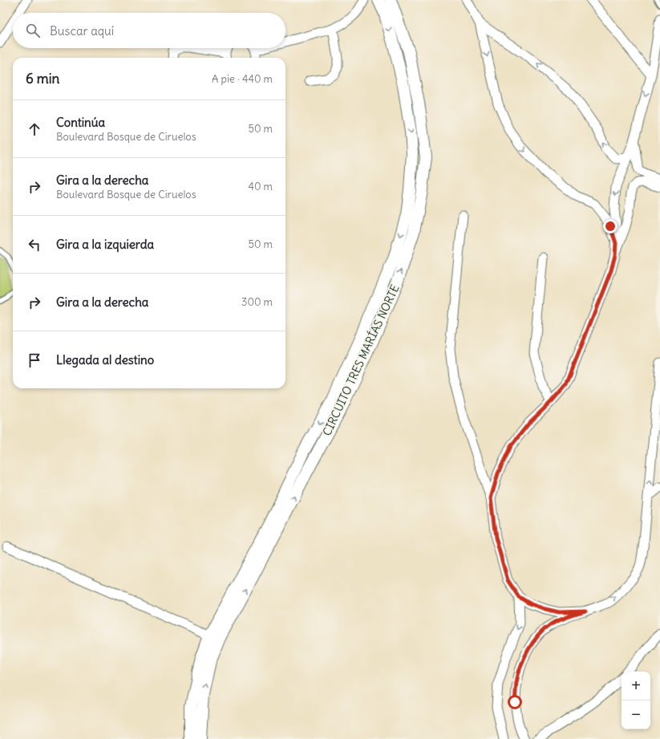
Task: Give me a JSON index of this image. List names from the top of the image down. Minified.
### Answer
{"streets":{"street":["CIRCUITO TRES MARÍAS NORTE"]},"page":{"search":"Buscar aquí","heading":["6 min","A pie · 440 m"],"list":[["Continúa","Boulevard Bosque de Ciruelos","50 m"],["Gira a la derecha","Boulevard Bosque de Ciruelos","40 m"],["Gira a la izquierda","50 m"],["Gira a la derecha","300 m"],"Llegada al destino"],"map_buttons":["+","−"]}}
